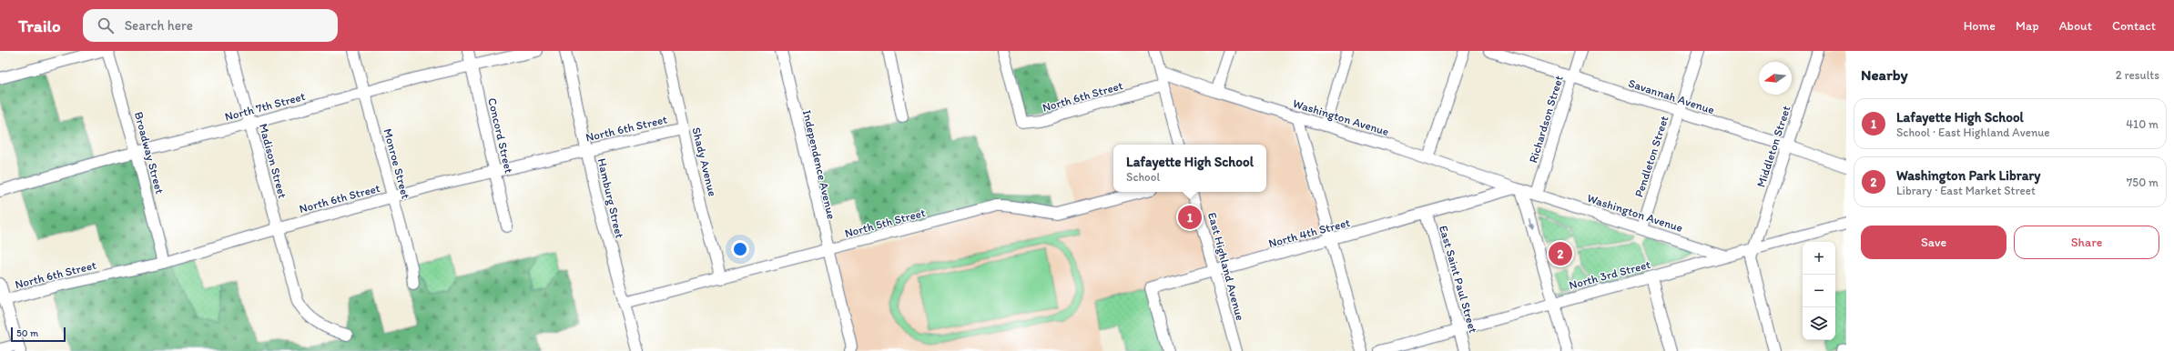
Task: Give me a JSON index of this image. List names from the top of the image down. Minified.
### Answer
{"streets":{"street":["North 6th Street","Savannah Avenue","North 7th Street","Washington Avenue","Richardson Street","Concord Street","Middleton Street","Broadway Street","Pendleton Street","Madison Street","Shady Avenue","Monroe Street","Independence Avenue","Hamburg Street","North 5th Street","North 4th Street","East Highland Avenue","North 3rd Street","East Saint Paul Street"]},"crossings":[["North 6th Street","Concord Street"],["North 6th Street","Broadway Street"],["North 6th Street","Madison Street"],["North 6th Street","Shady Avenue"],["North 6th Street","Monroe Street"],["North 6th Street","Hamburg Street"],["Savannah Avenue","Richardson Street"],["Savannah Avenue","Middleton Street"],["Savannah Avenue","Pendleton Street"],["North 7th Street","Concord Street"],["North 7th Street","Broadway Street"],["North 7th Street","Madison Street"],["North 7th Street","Monroe Street"],["Washington Avenue","Richardson Street"],["Washington Avenue","Pendleton Street"],["Washington Avenue","North 4th Street"],["Washington Avenue","North 3rd Street"],["Middleton Street","North 3rd Street"],["Shady Avenue","North 5th Street"],["Independence Avenue","North 5th Street"],["Hamburg Street","North 5th Street"],["North 4th Street","East Highland Avenue"],["North 4th Street","East Saint Paul Street"],["North 3rd Street","East Saint Paul Street"]],"scale_bar":"50 m","north":"left","page":{"header":"Trailo","search":"Search here","nav":["Home","Map","About","Contact"],"heading":["Nearby","2 results"],"list":[{"mark":"1","name":"Lafayette High School","note":"School · East Highland Avenue","value":"410 m"},{"mark":"2","name":"Washington Park Library","note":"Library · East Market Street","value":"750 m"}],"popup":["Lafayette High School","School"],"pins":["1","2"],"buttons":["Save","Share"],"map_buttons":["+","−"],"scale":"50 m"}}
